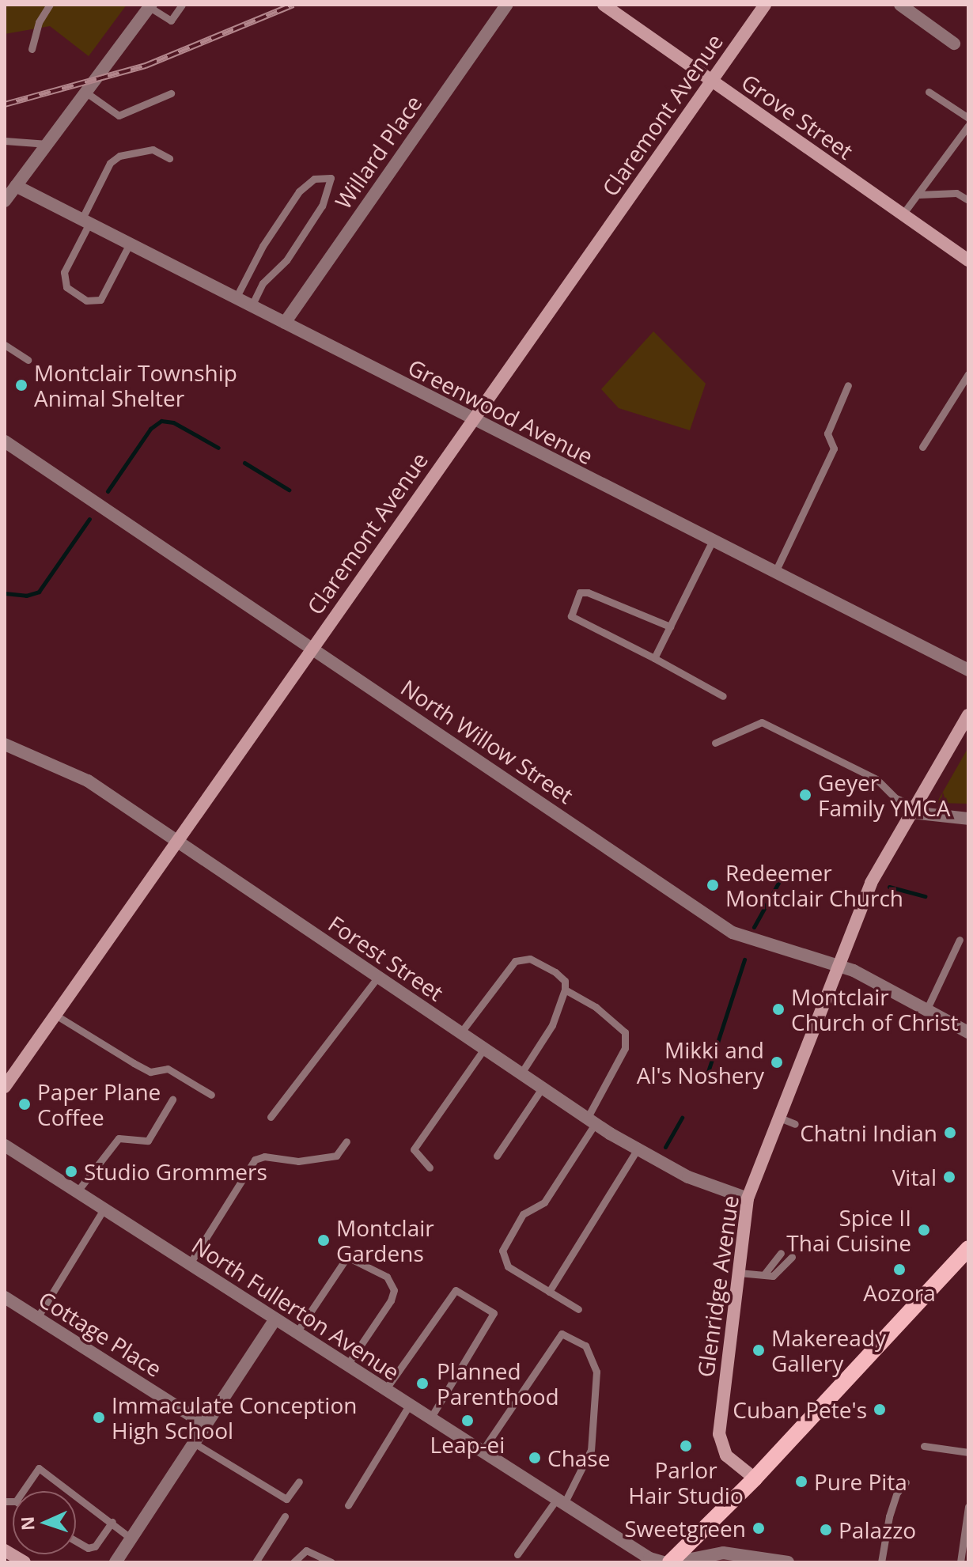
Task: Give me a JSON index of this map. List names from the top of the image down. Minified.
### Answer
{"streets":{"street":["Claremont Avenue","Grove Street","Willard Place","Greenwood Avenue","North Willow Street","Forest Street","Glenridge Avenue","North Fullerton Avenue","Cottage Place"]},"crossings":[["Claremont Avenue","Grove Street"],["Claremont Avenue","Greenwood Avenue"],["Claremont Avenue","North Willow Street"],["Claremont Avenue","Forest Street"],["Willard Place","Greenwood Avenue"],["North Willow Street","Glenridge Avenue"],["Forest Street","Glenridge Avenue"]],"places":["Montclair Township Animal Shelter","Geyer Family YMCA","Redeemer Montclair Church","Montclair Church of Christ","Mikki and Al's Noshery","Paper Plane Coffee","Chatni Indian","Studio Grommers","Vital","Spice II Thai Cuisine","Montclair Gardens","Aozora","Makeready Gallery","Planned Parenthood","Cuban Pete's","Immaculate Conception High School","Leap-ei","Parlor Hair Studio","Chase","Pure Pita","Sweetgreen","Palazzo"],"north":"left"}
